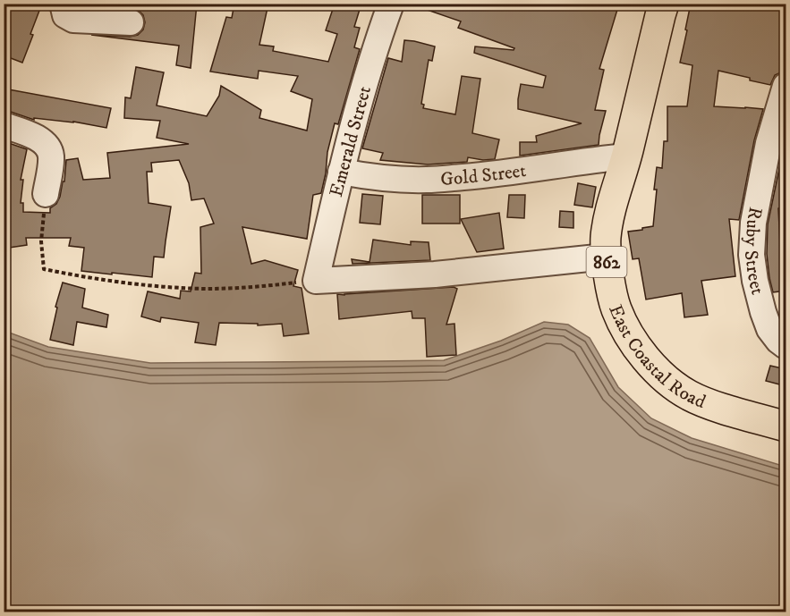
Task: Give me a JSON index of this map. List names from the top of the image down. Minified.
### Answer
{"streets":{"main road":["862","East Coastal Road"],"street":["Emerald Street","Gold Street","Ruby Street"]},"crossings":[["Emerald Street","Gold Street"],["Gold Street","East Coastal Road"]]}
